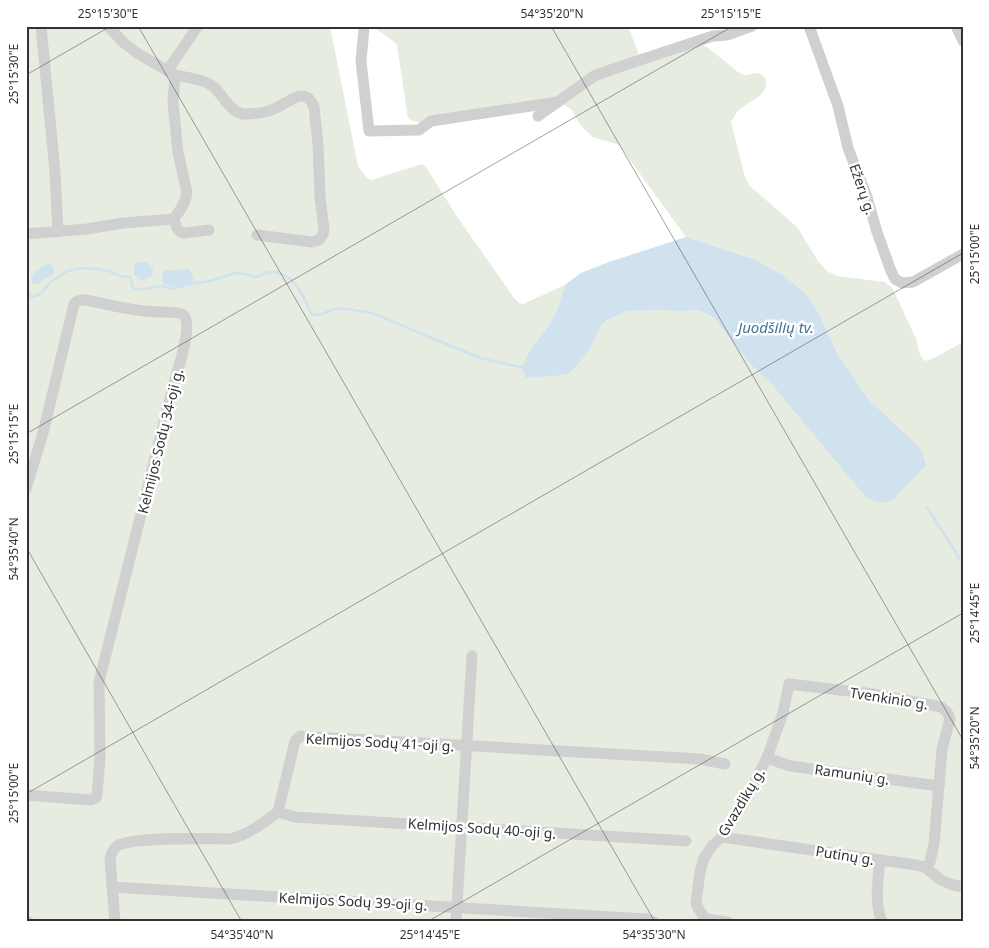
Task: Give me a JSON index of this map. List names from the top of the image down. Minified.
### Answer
{"streets":{"street":["Ežerų g.","Kelmijos Sodų 34-oji g.","Tvenkinio g.","Kelmijos Sodų 41-oji g.","Ramunių g.","Gvazdikų g.","Kelmijos Sodų 40-oji g.","Putinų g.","Kelmijos Sodų 39-oji g."]},"crossings":[["Tvenkinio g.","Ramunių g."],["Tvenkinio g.","Gvazdikų g."],["Tvenkinio g.","Putinų g."],["Kelmijos Sodų 41-oji g.","Kelmijos Sodų 40-oji g."],["Ramunių g.","Gvazdikų g."],["Gvazdikų g.","Putinų g."]],"water":["Juodšilių tv."],"coordinates":["25°15'30\"E","54°35'20\"N","25°15'15\"E","25°15'00\"E","54°35'40\"N","25°14'45\"E","54°35'30\"N"]}
